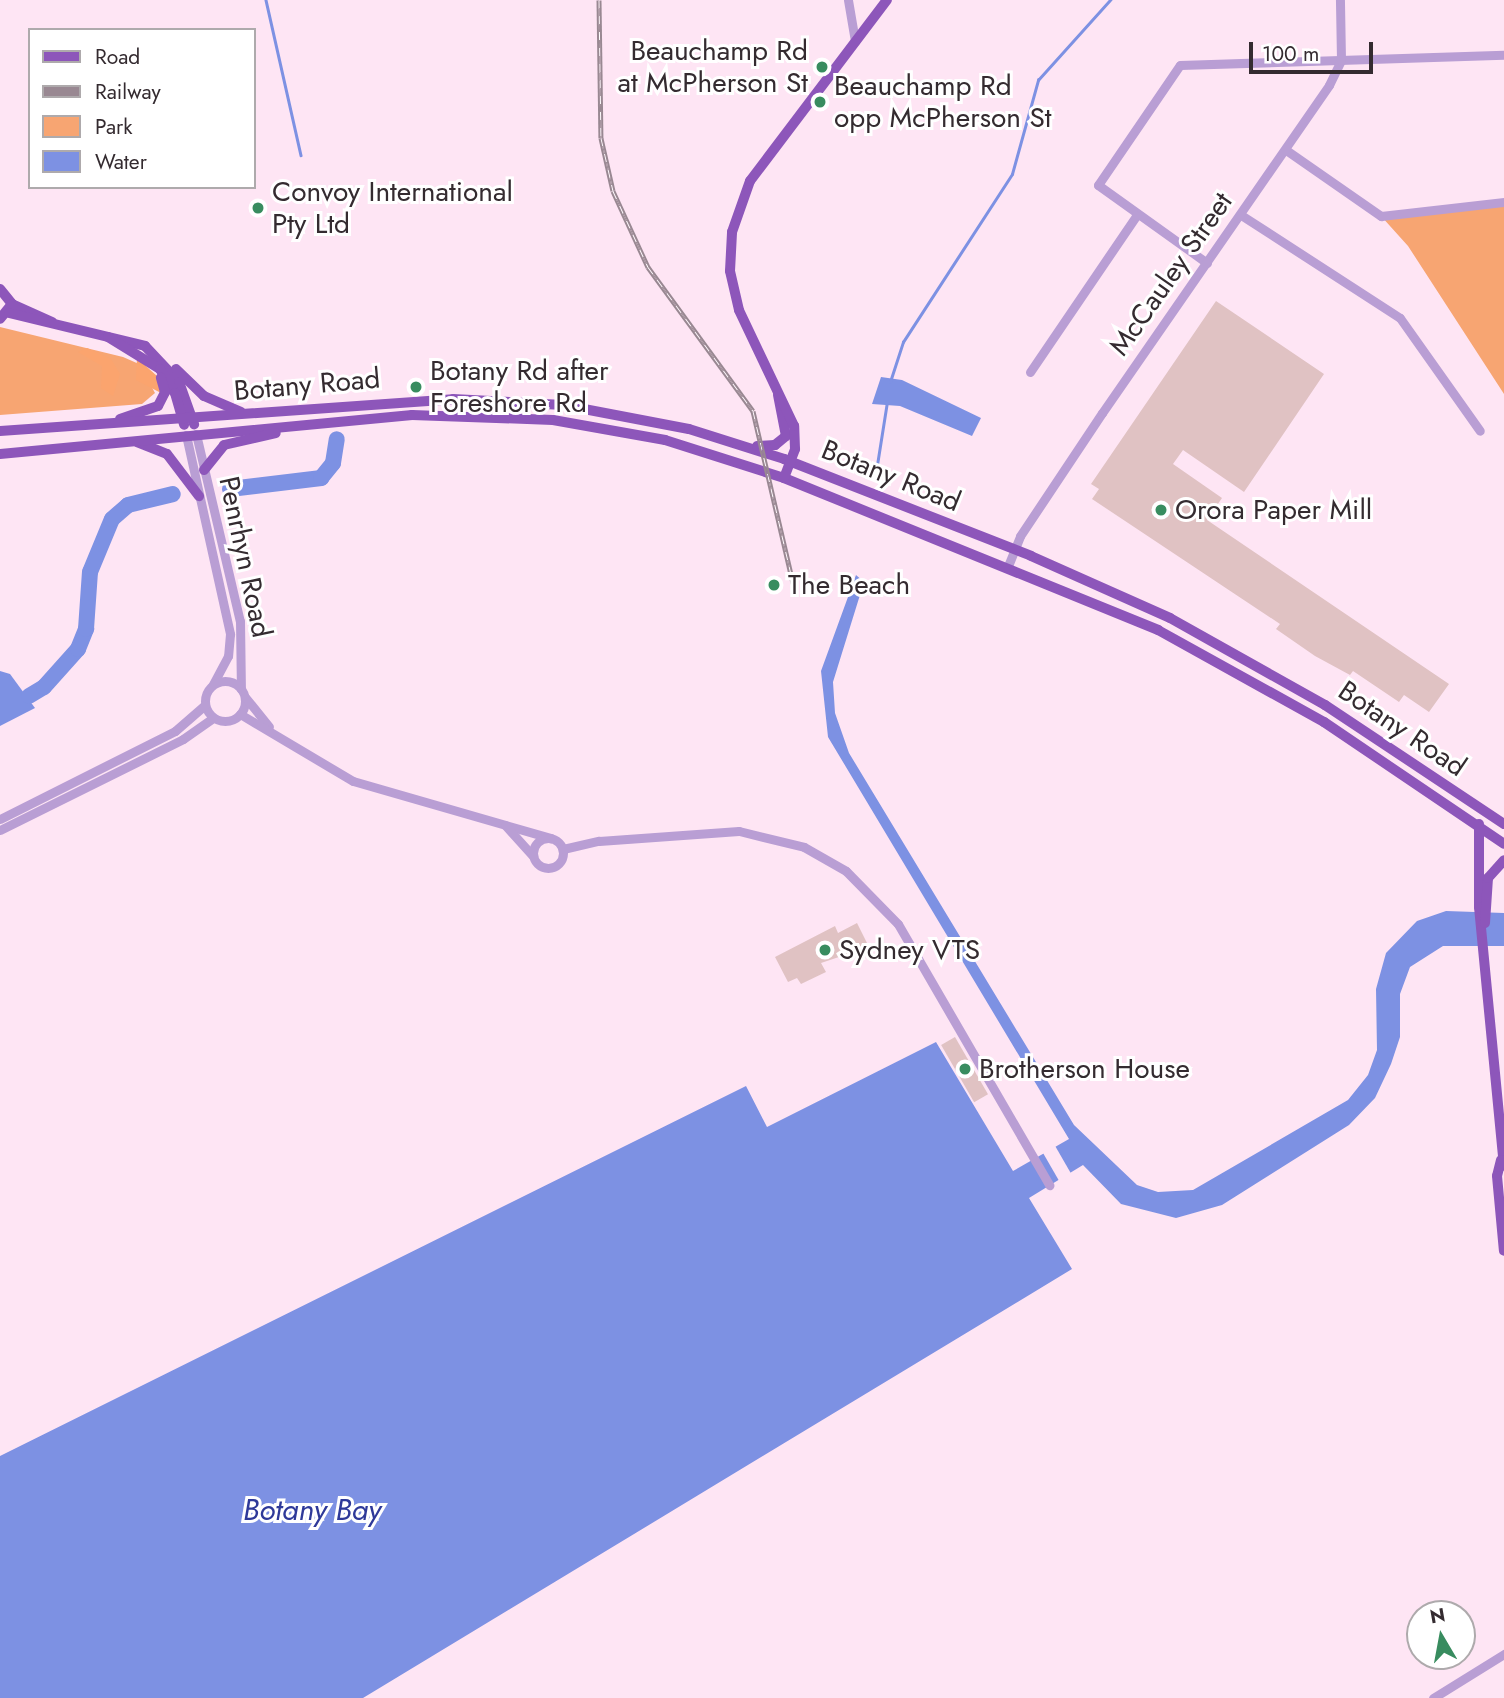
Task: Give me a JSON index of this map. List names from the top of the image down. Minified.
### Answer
{"streets":{"main road":["Botany Road"],"street":["McCauley Street","Penrhyn Road"]},"crossings":[["McCauley Street","Botany Road"],["Botany Road","Penrhyn Road"]],"water":["Botany Bay"],"places":["Beauchamp Rd at McPherson St","Beauchamp Rd opp McPherson St","Convoy International Pty Ltd","Botany Rd after Foreshore Rd","Orora Paper Mill","The Beach","Sydney VTS","Brotherson House"],"legend":["Road","Railway","Park","Water"],"scale_bar":"100 m","north":"top"}
